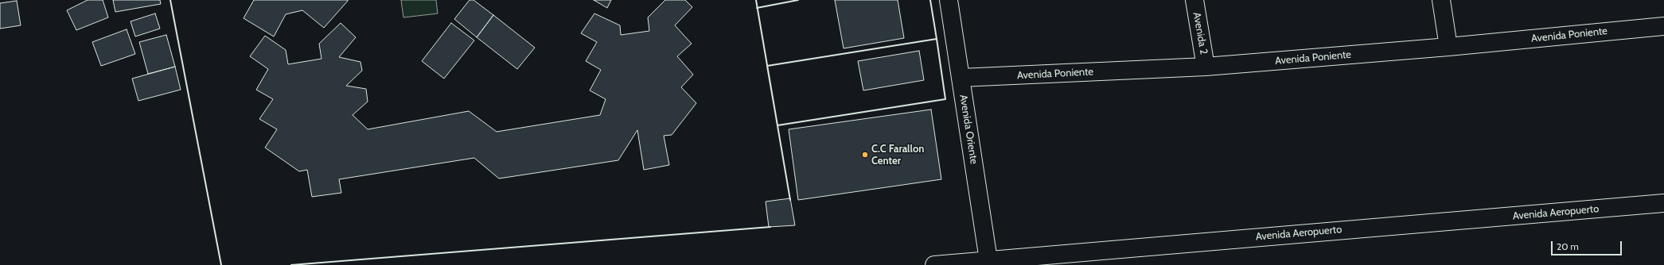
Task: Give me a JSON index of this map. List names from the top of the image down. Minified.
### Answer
{"streets":{"street":["Avenida 2","Avenida Poniente","Avenida Oriente","Avenida Aeropuerto"]},"crossings":[["Avenida 2","Avenida Poniente"],["Avenida Poniente","Avenida Oriente"],["Avenida Oriente","Avenida Aeropuerto"]],"places":["C.C Farallon Center"],"scale_bar":"20 m"}
